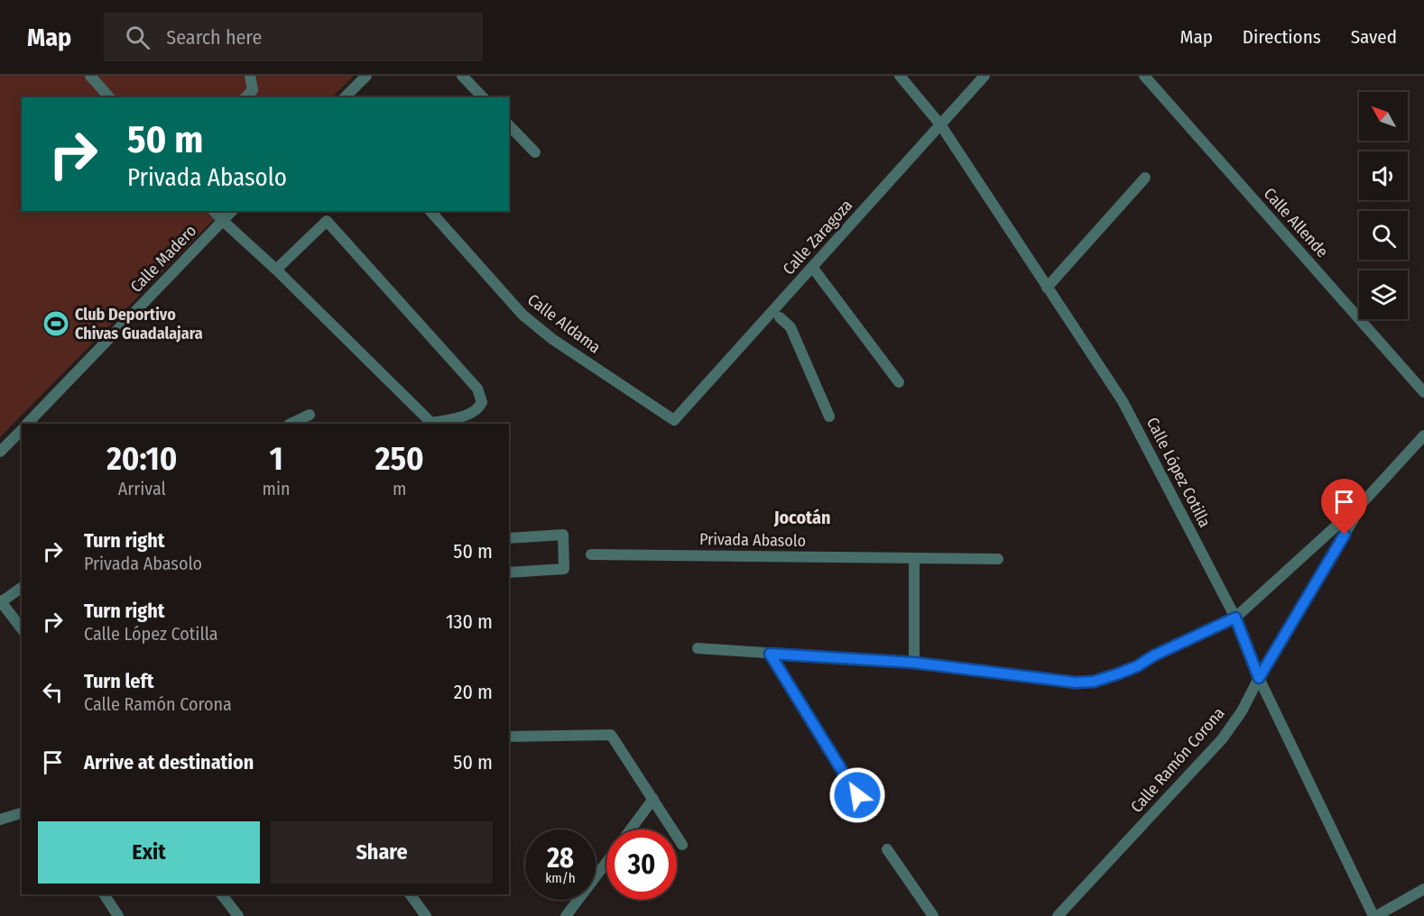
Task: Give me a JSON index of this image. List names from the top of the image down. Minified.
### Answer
{"streets":{"street":["Calle Allende","Calle Zaragoza","Calle Madero","Calle Aldama","Calle López Cotilla","Privada Abasolo","Calle Ramón Corona"]},"crossings":[["Calle Zaragoza","Calle Aldama"],["Calle Zaragoza","Calle López Cotilla"],["Calle López Cotilla","Calle Ramón Corona"]],"districts":["Jocotán"],"places":{"sports":["Club Deportivo Chivas Guadalajara"]},"north":"top left","page":{"header":"Map","search":"Search here","nav":["Map","Directions","Saved"],"turn":["50 m","Privada Abasolo"],"eta":["20:10","Arrival","1","min","250","m"],"list":[{"name":"Turn right","note":"Privada Abasolo","value":"50 m"},{"name":"Turn right","note":"Calle López Cotilla","value":"130 m"},{"name":"Turn left","note":"Calle Ramón Corona","value":"20 m"},{"name":"Arrive at destination","value":"50 m"}],"buttons":["Exit","Share"],"speed":"28 km/h","limit":"30"}}
